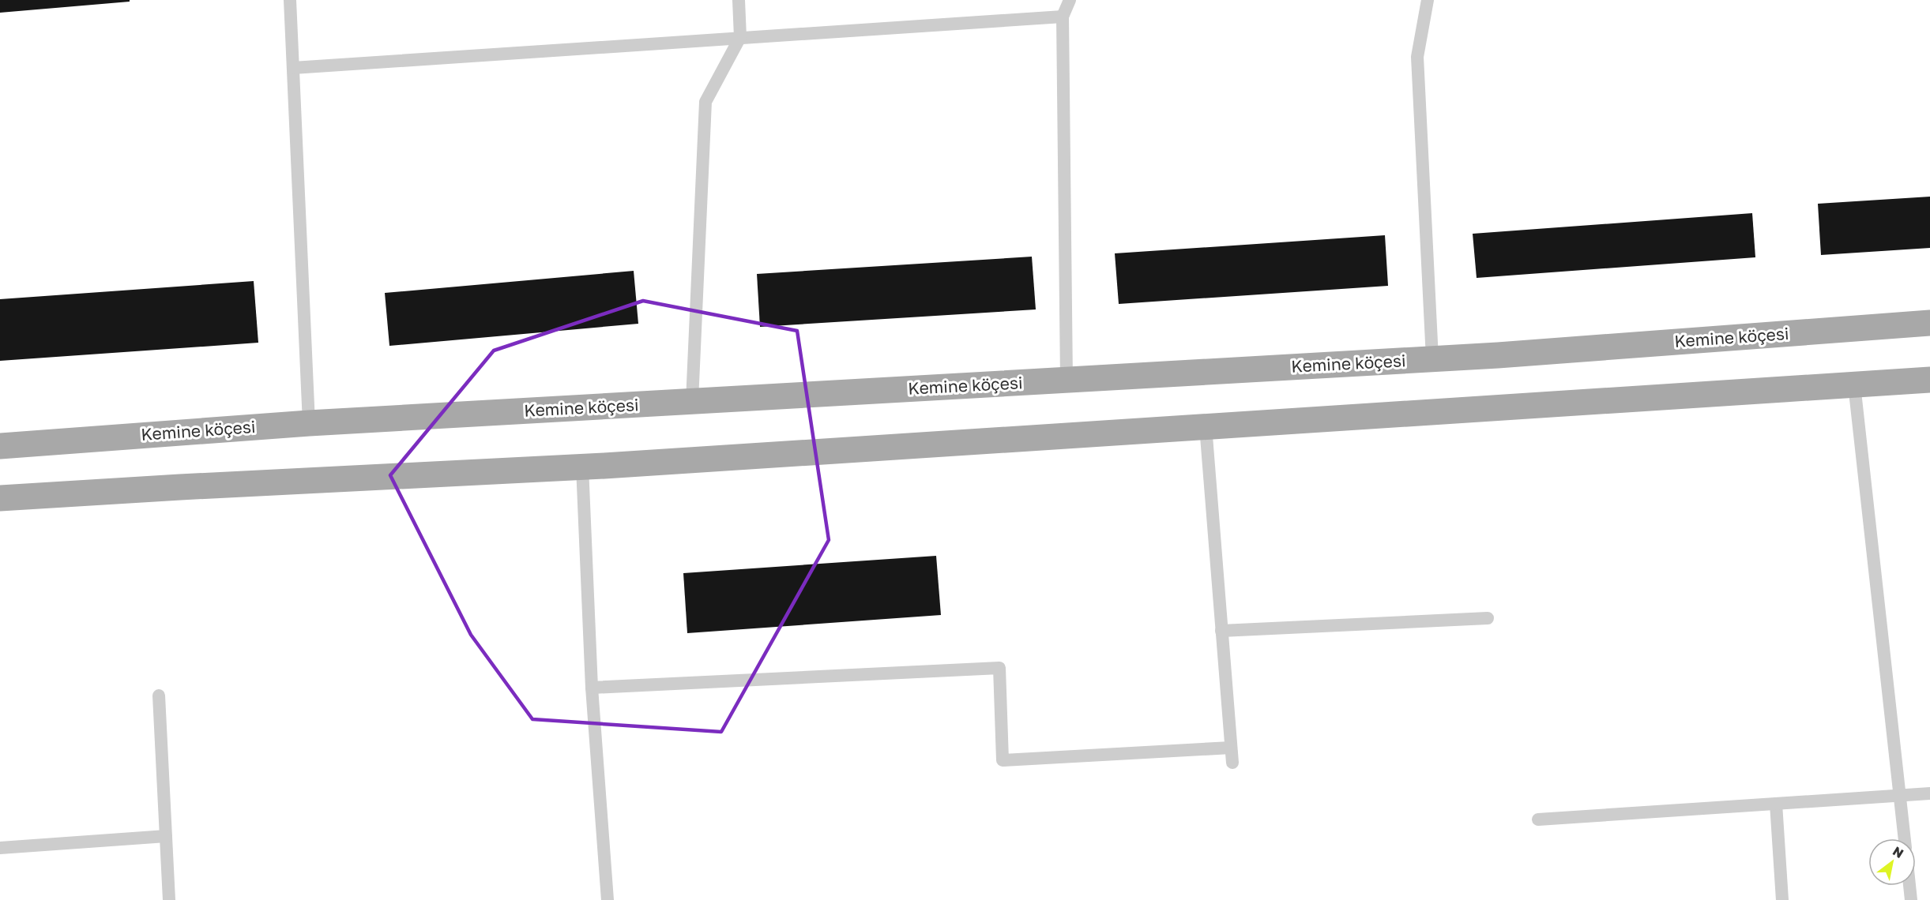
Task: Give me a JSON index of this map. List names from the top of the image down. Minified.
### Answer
{"streets":{"main road":["Kemine köçesi"]},"north":"top right"}
